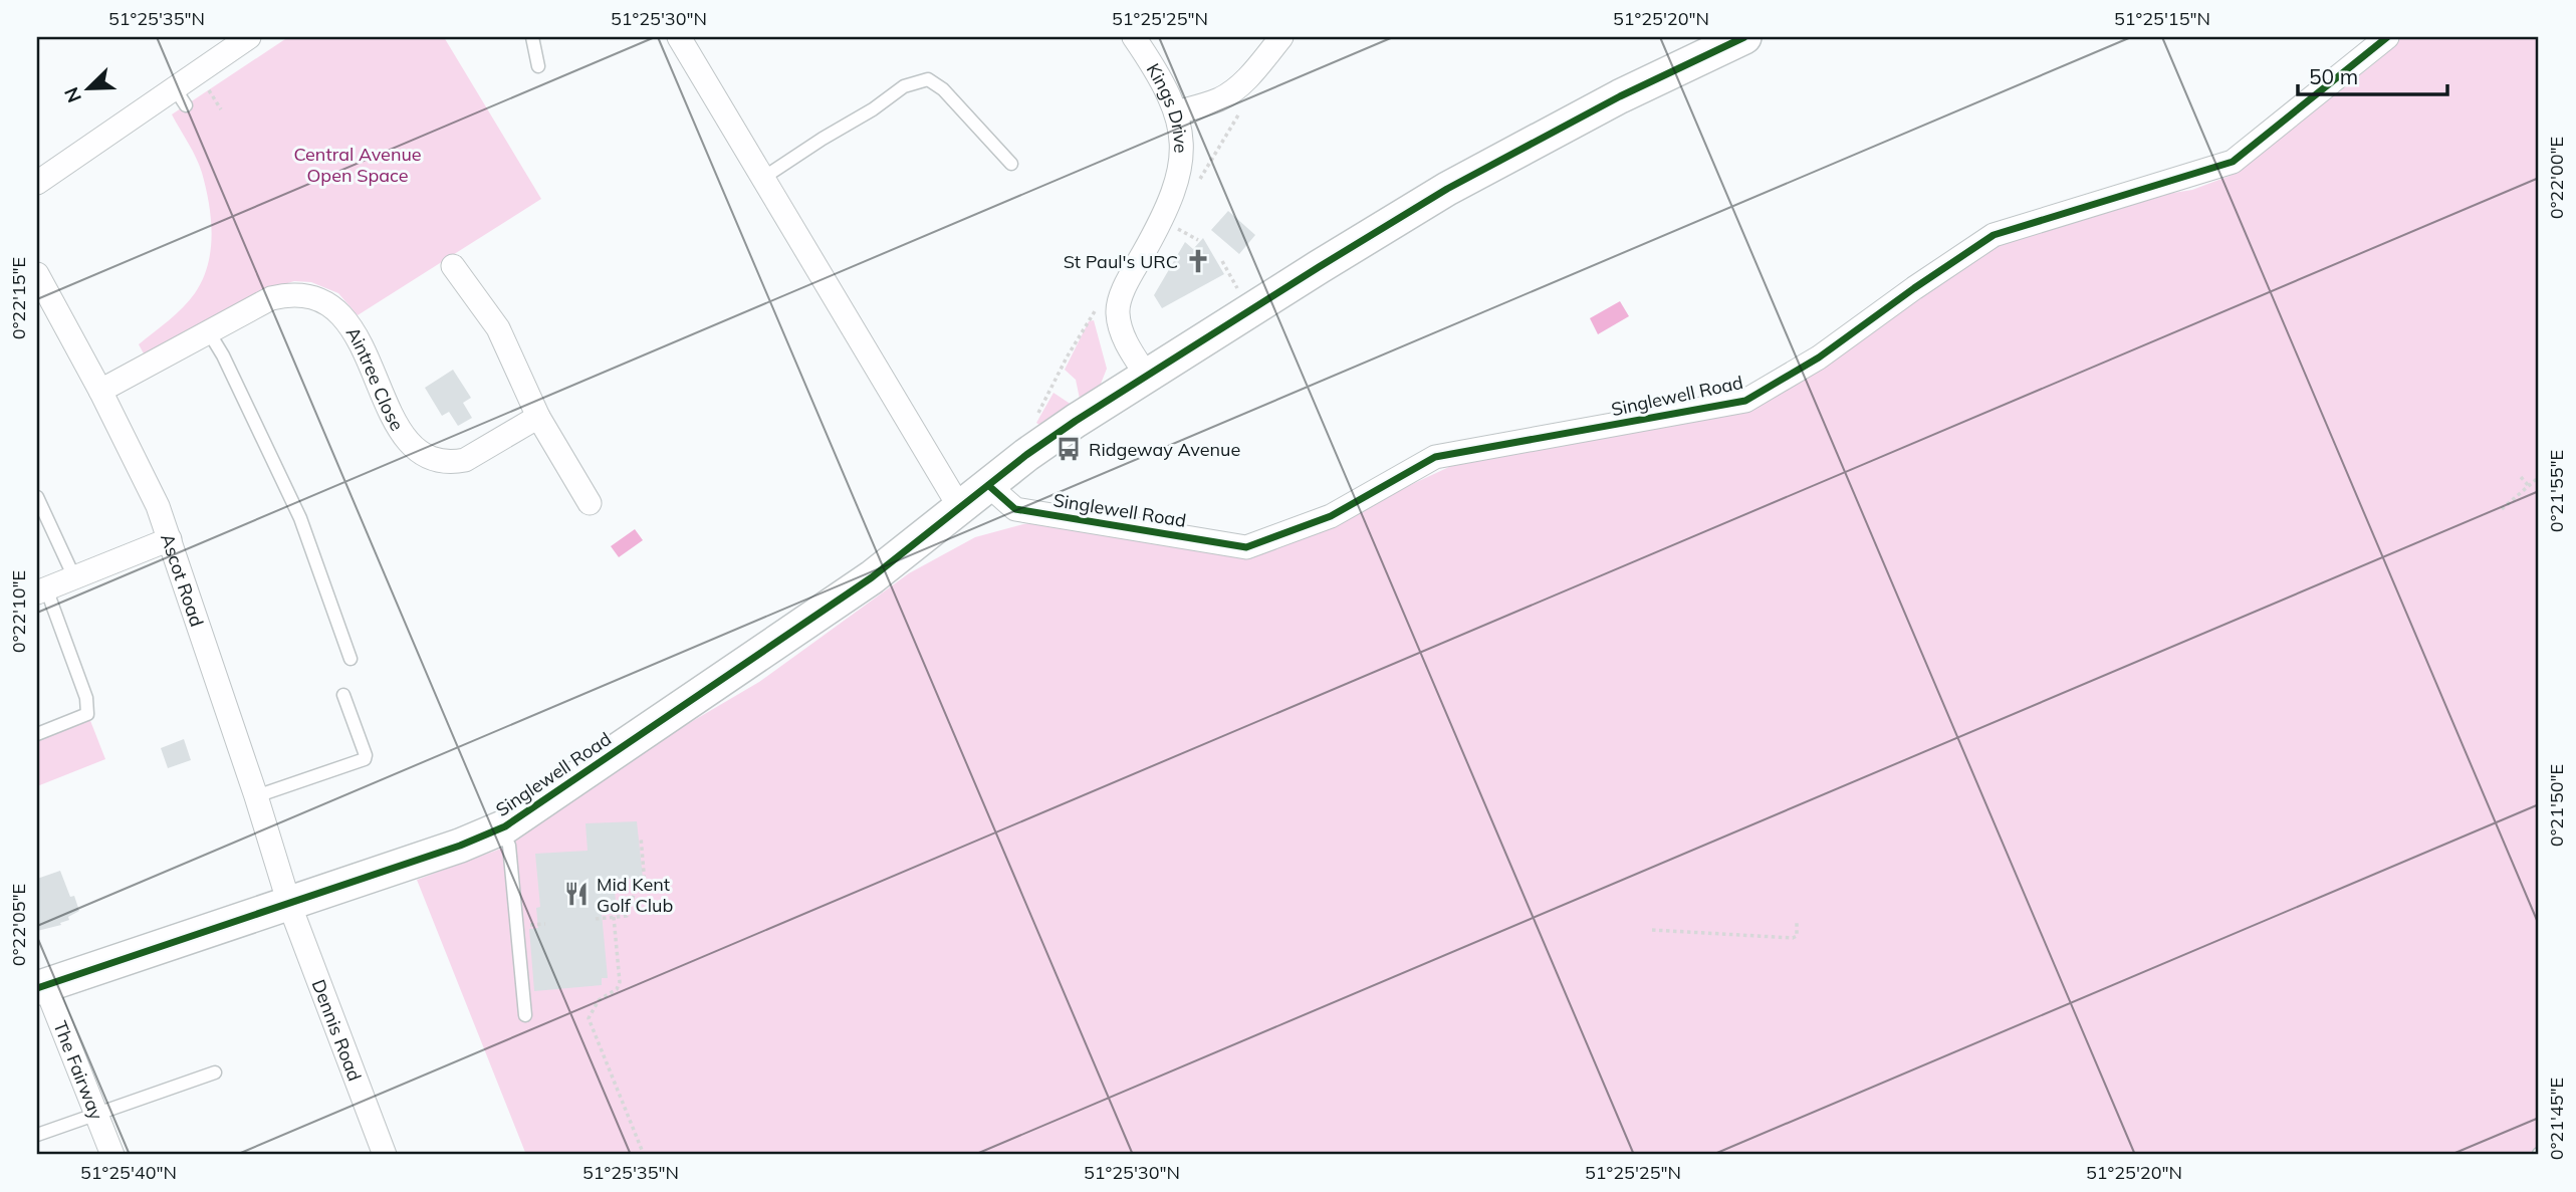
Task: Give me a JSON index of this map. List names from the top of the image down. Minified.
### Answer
{"streets":{"street":["Kings Drive","Aintree Close","Singlewell Road","Ascot Road","Dennis Road","The Fairway"]},"crossings":[["Kings Drive","Singlewell Road"],["Aintree Close","Ascot Road"],["Singlewell Road","Ascot Road"],["Singlewell Road","Dennis Road"],["Singlewell Road","The Fairway"],["Ascot Road","Dennis Road"]],"parks":["Central Avenue Open Space"],"places":{"church":["St Paul's URC"],"bus stop":["Ridgeway Avenue"],"restaurant":["Mid Kent Golf Club"]},"scale_bar":"50 m","north":"bottom left","coordinates":["51°25'35\"N","51°25'30\"N","51°25'25\"N","51°25'20\"N","51°25'15\"N","0°22'00\"E","0°22'15\"E","0°21'55\"E","0°22'10\"E","0°21'50\"E","0°22'05\"E","0°21'45\"E","51°25'40\"N"]}
